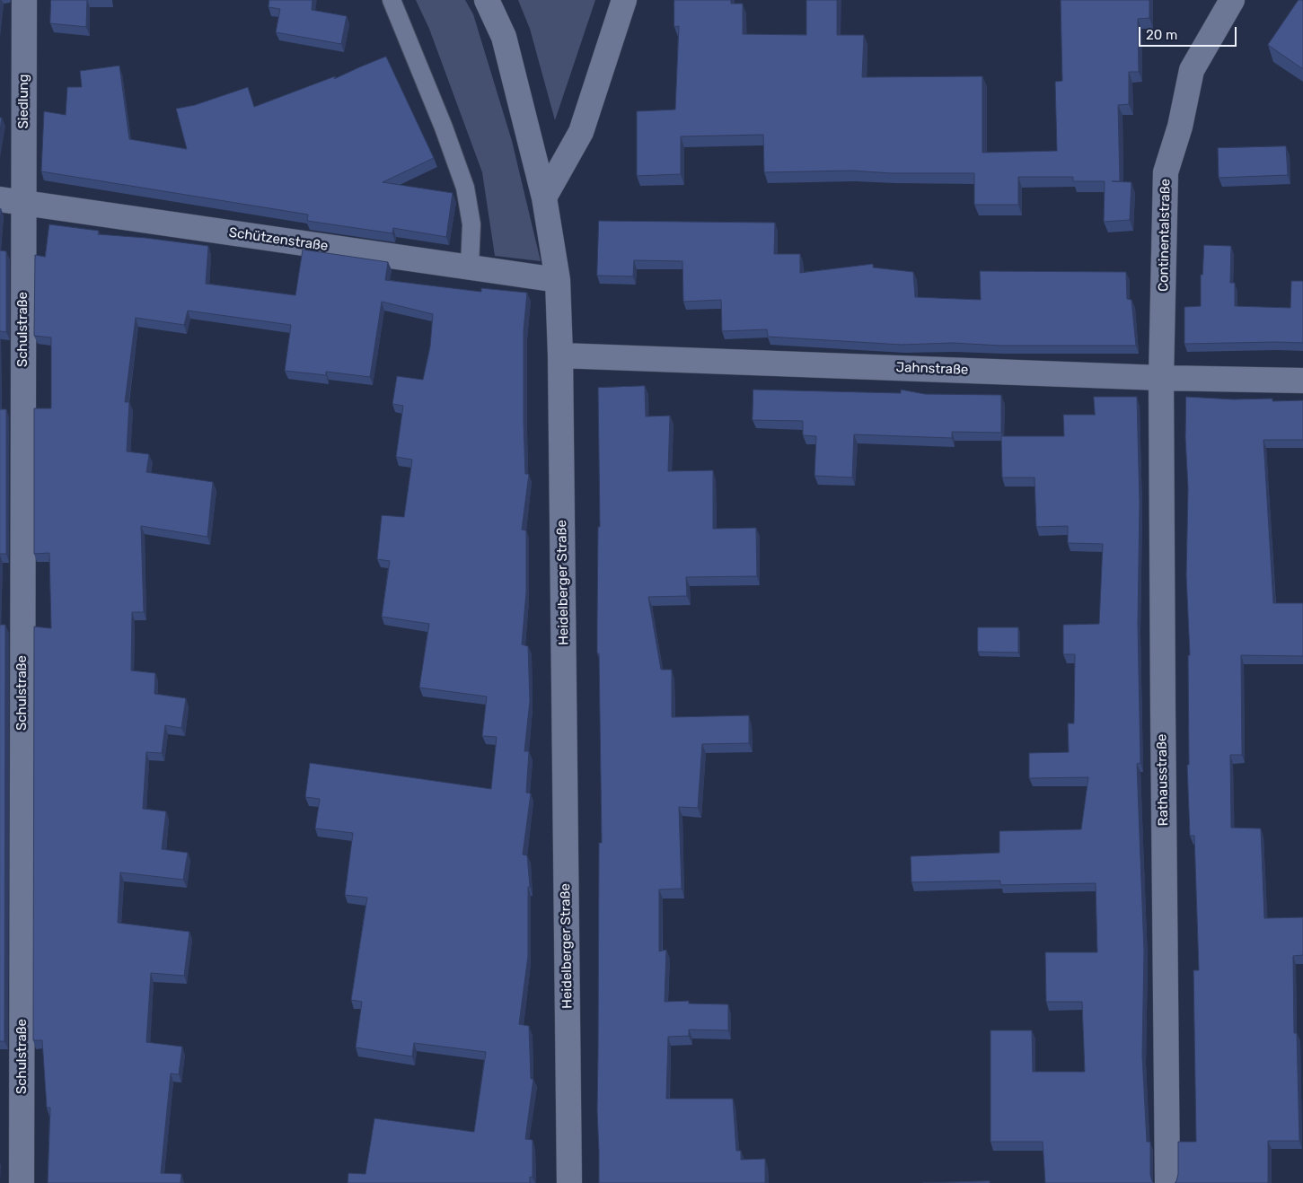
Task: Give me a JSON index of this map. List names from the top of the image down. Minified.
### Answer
{"streets":{"street":["Siedlung","Continentalstraße","Schützenstraße","Schulstraße","Jahnstraße","Heidelberger Straße","Rathausstraße"]},"crossings":[["Siedlung","Schützenstraße"],["Siedlung","Schulstraße"],["Continentalstraße","Jahnstraße"],["Continentalstraße","Rathausstraße"],["Schützenstraße","Schulstraße"],["Schützenstraße","Heidelberger Straße"],["Jahnstraße","Heidelberger Straße"],["Jahnstraße","Rathausstraße"]],"scale_bar":"20 m"}
